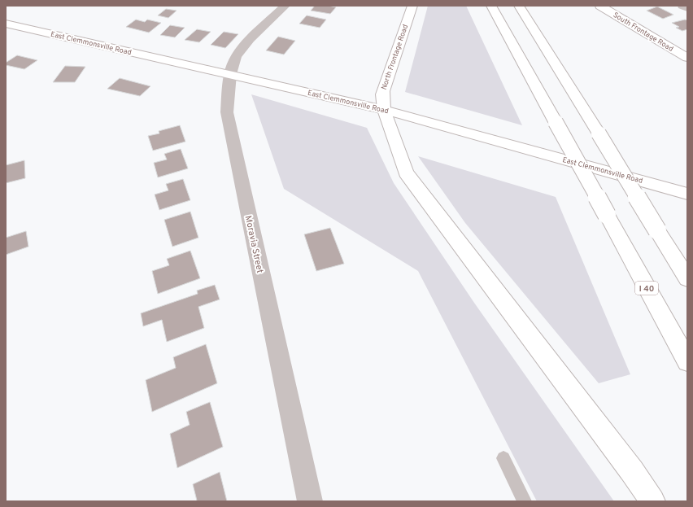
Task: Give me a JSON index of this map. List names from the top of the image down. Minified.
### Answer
{"streets":{"main road":["South Frontage Road","East Clemmonsville Road","North Frontage Road","I 40"],"street":["Moravia Street"]},"crossings":[["East Clemmonsville Road","North Frontage Road"],["East Clemmonsville Road","Moravia Street"]]}
